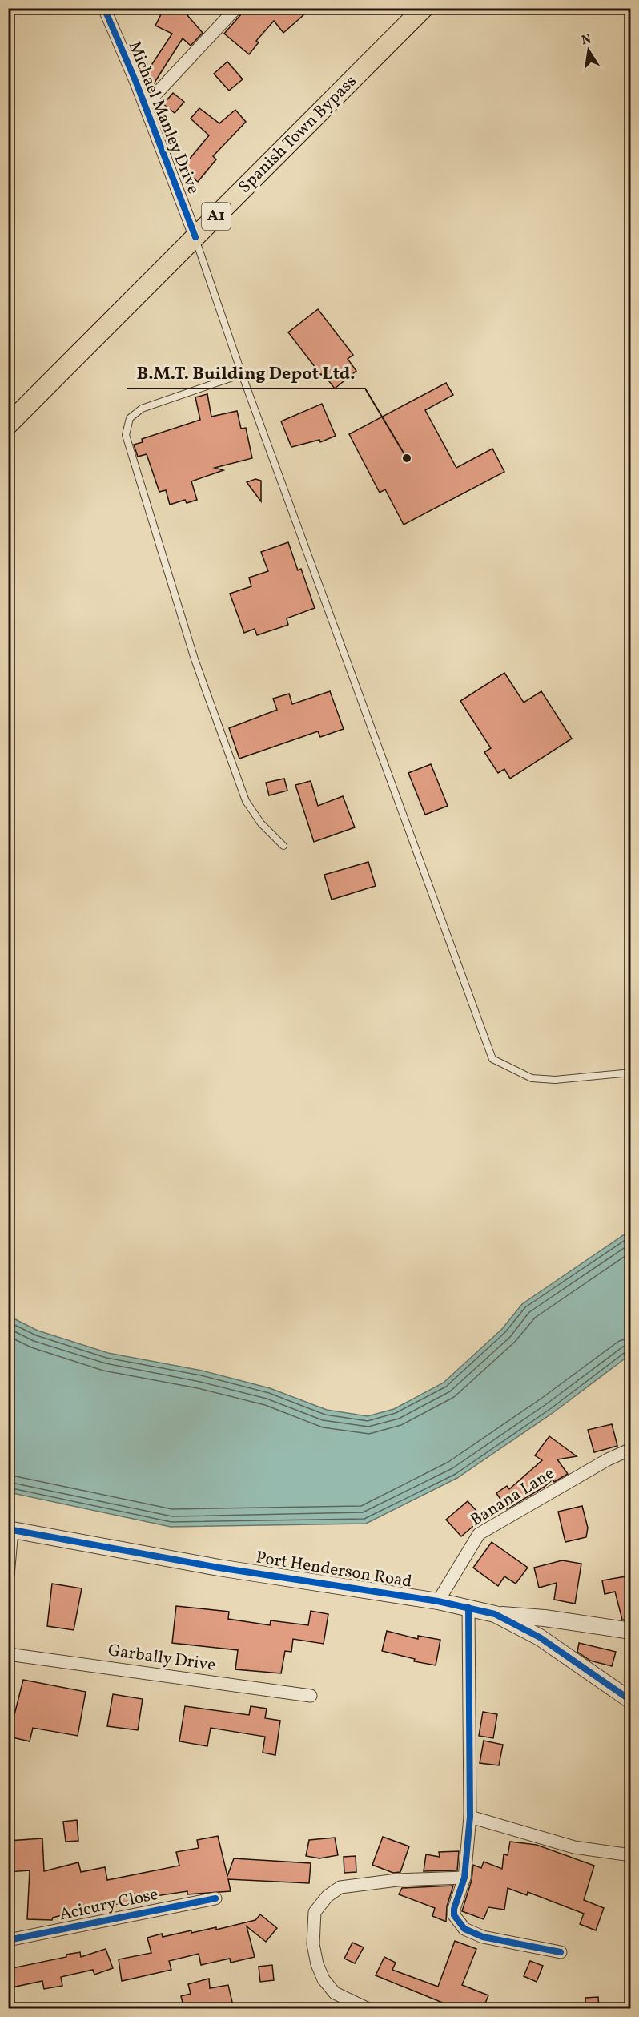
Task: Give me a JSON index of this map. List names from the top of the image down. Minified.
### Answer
{"streets":{"main road":["Spanish Town Bypass","A1"],"street":["Michael Manley Drive","Banana Lane","Port Henderson Road","Garbally Drive","Acicury Close"]},"crossings":[["Michael Manley Drive","Spanish Town Bypass"],["Banana Lane","Port Henderson Road"]],"places":["B.M.T. Building Depot Ltd."],"north":"top"}
